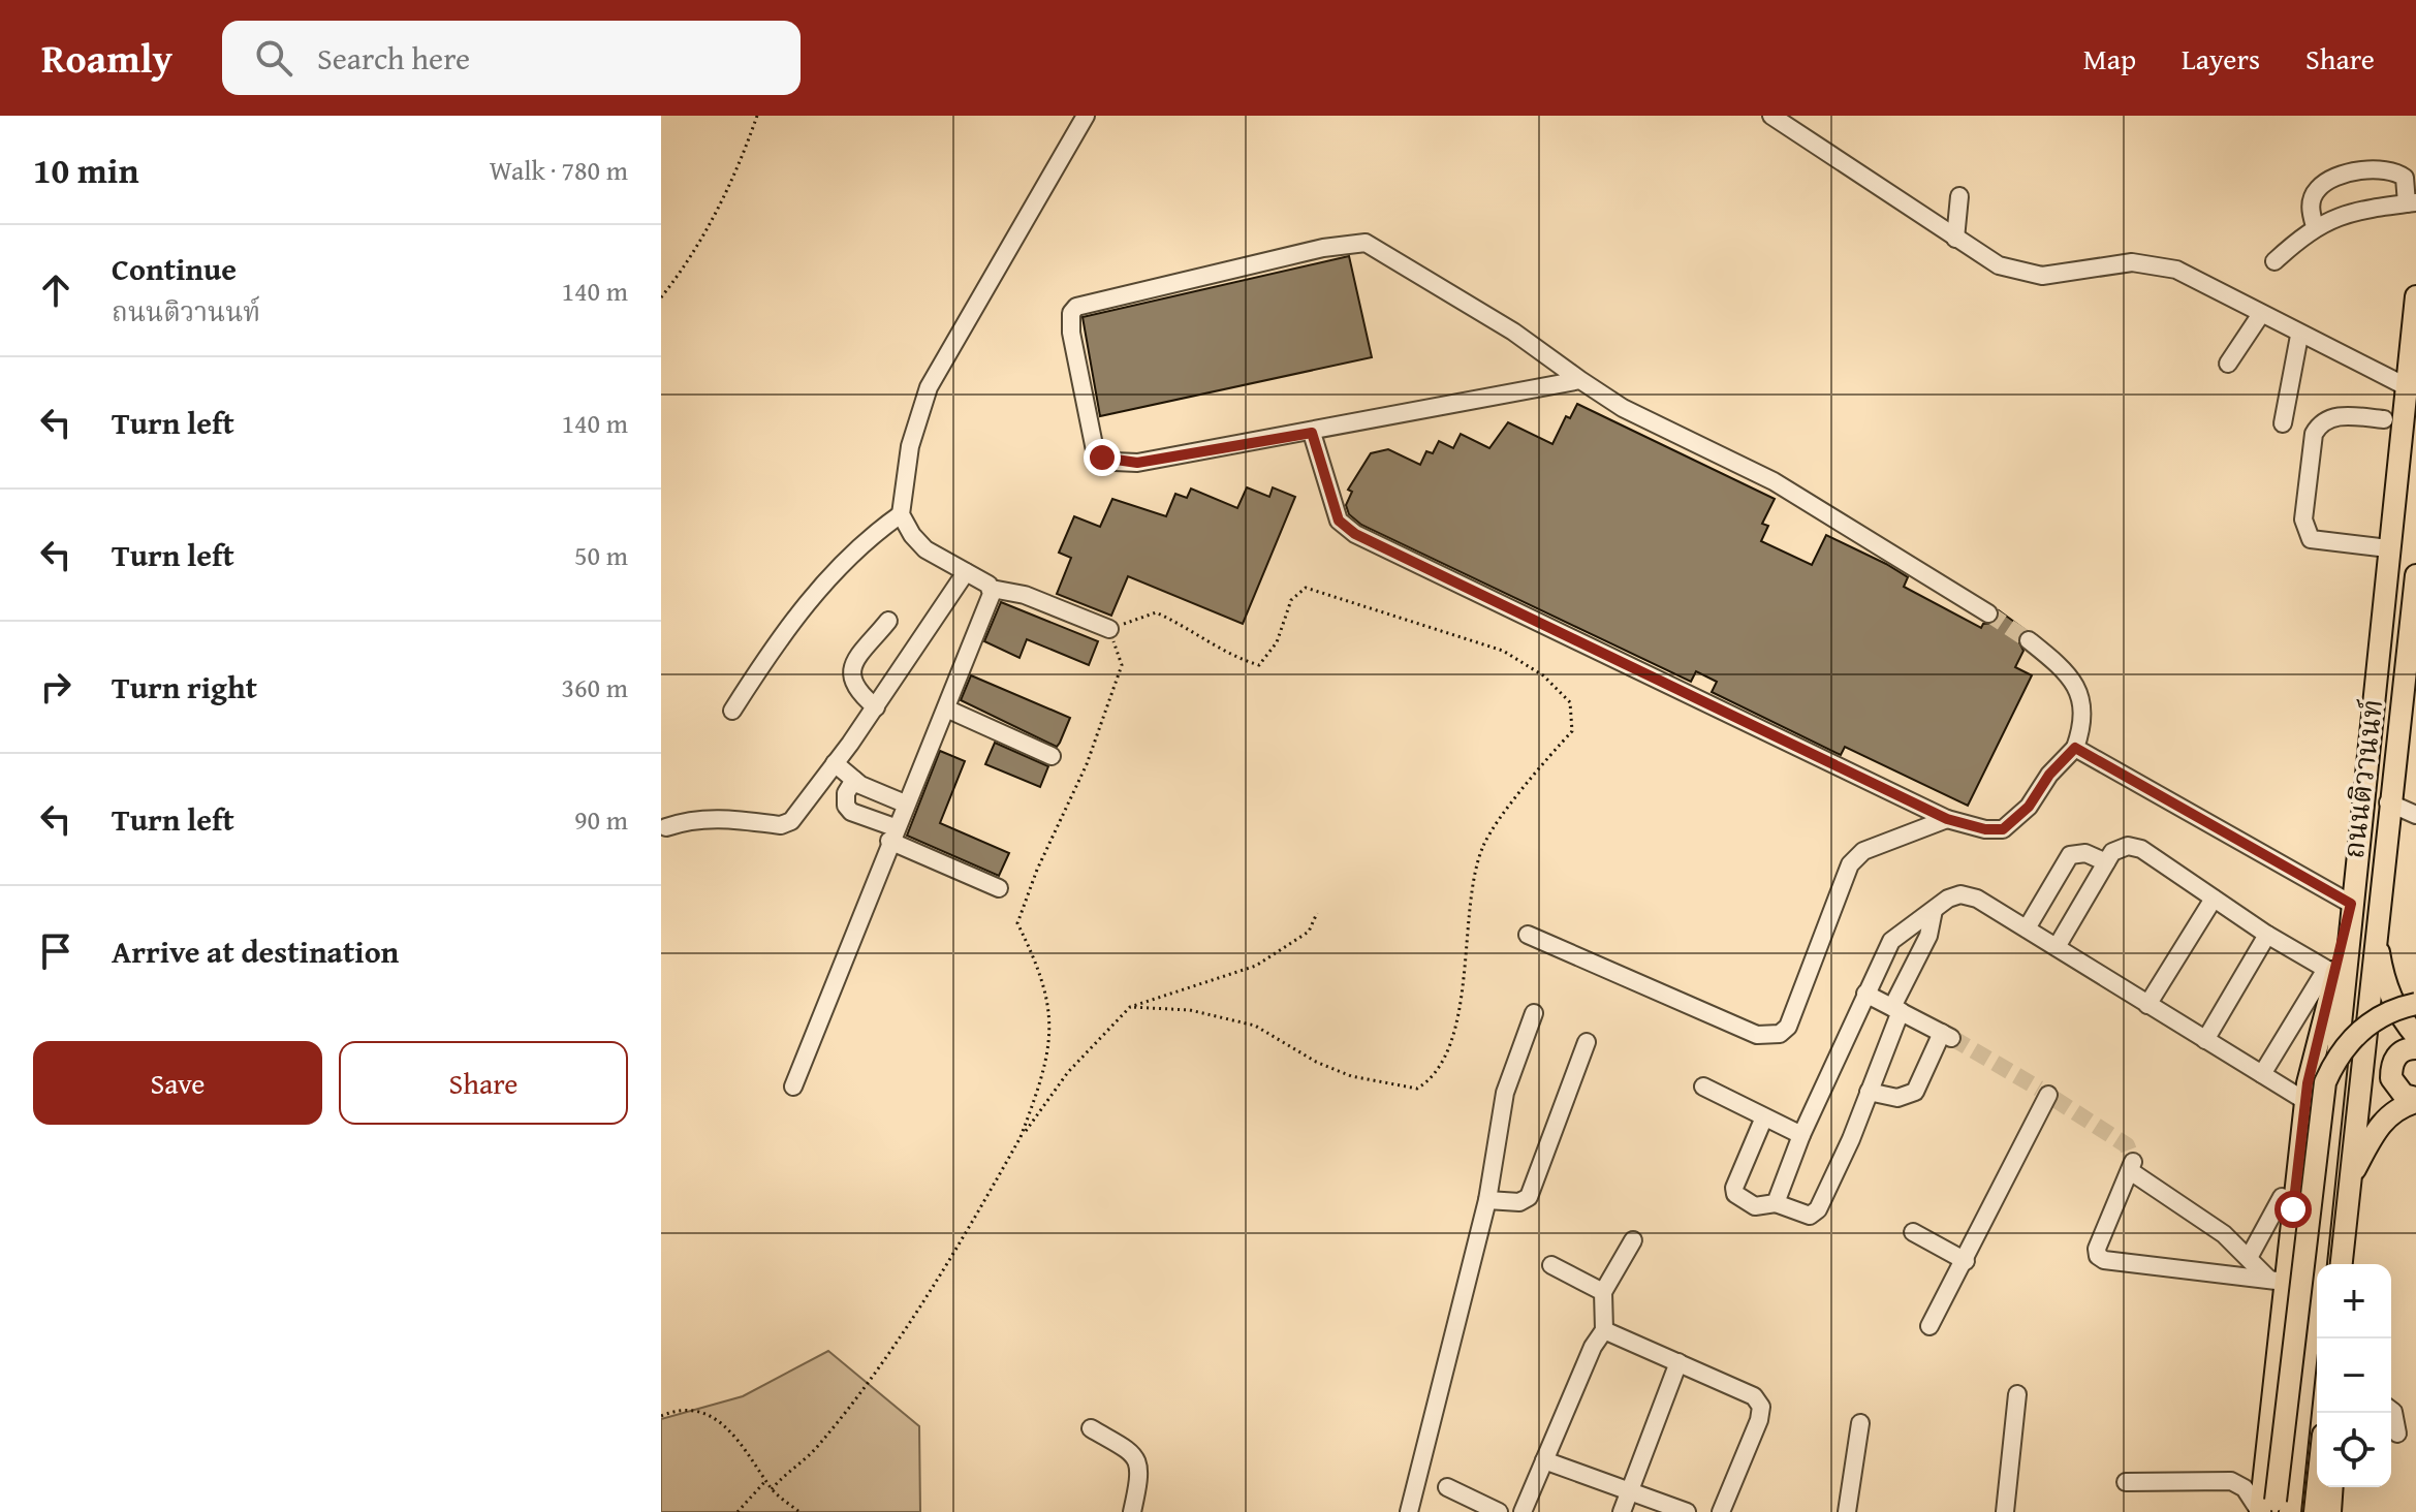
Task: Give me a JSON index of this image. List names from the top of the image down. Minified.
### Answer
{"streets":{"main road":["ถนนติวานนท์"]},"page":{"header":"Roamly","search":"Search here","nav":["Map","Layers","Share"],"heading":["10 min","Walk · 780 m"],"list":[["Continue","ถนนติวานนท์","140 m"],["Turn left","140 m"],["Turn left","50 m"],["Turn right","360 m"],["Turn left","90 m"],"Arrive at destination"],"buttons":["Save","Share"],"map_buttons":["+","−"]}}
